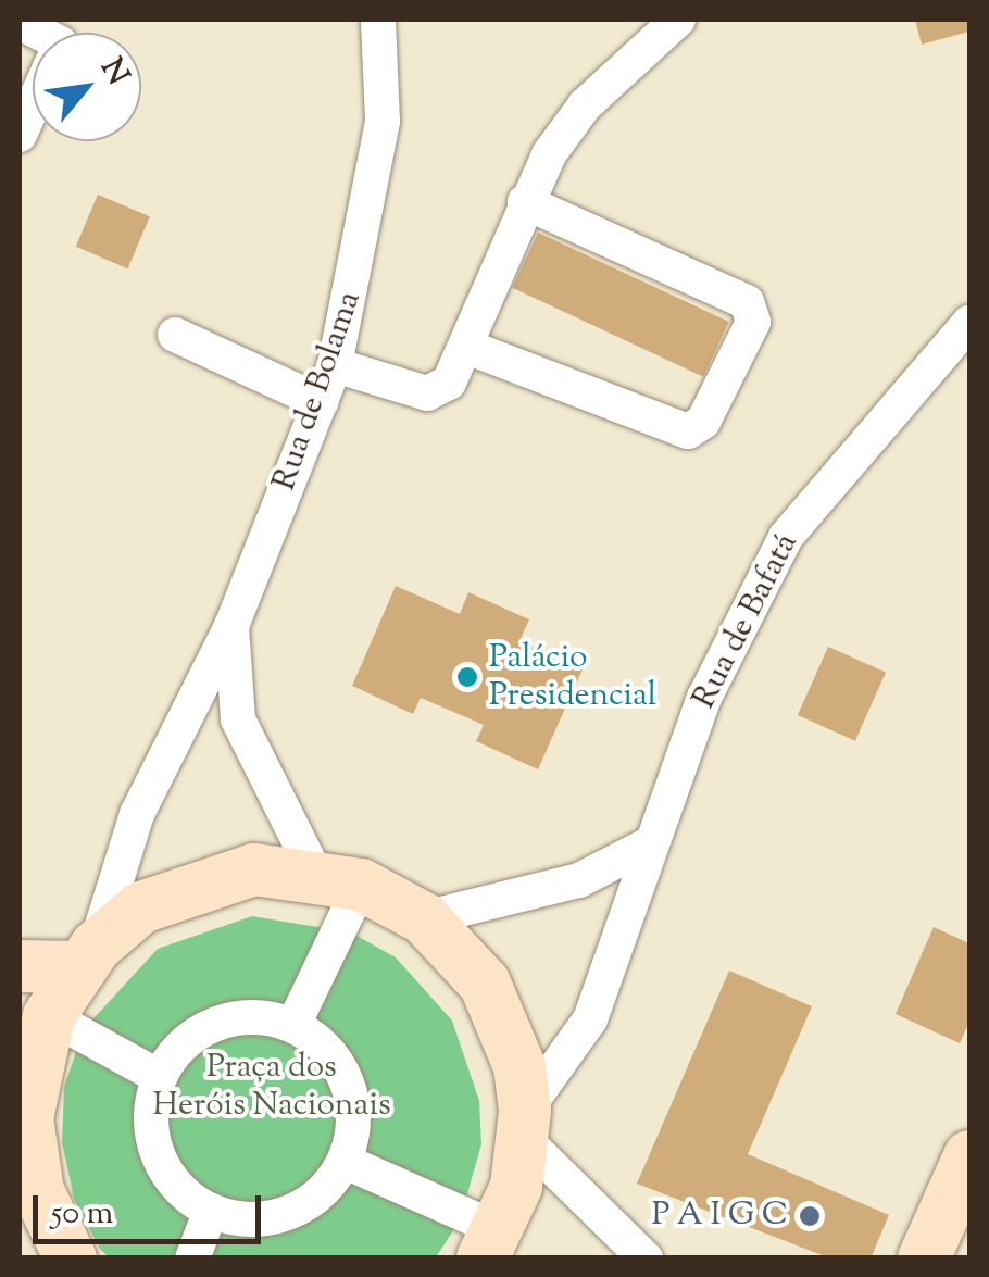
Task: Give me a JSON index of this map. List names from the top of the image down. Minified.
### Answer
{"streets":{"street":["Rua de Bolama","Rua de Bafatá"]},"parks":["Praça dos Heróis Nacionais"],"places":["Palácio Presidencial","P A I G C"],"scale_bar":"50 m","north":"top right"}
